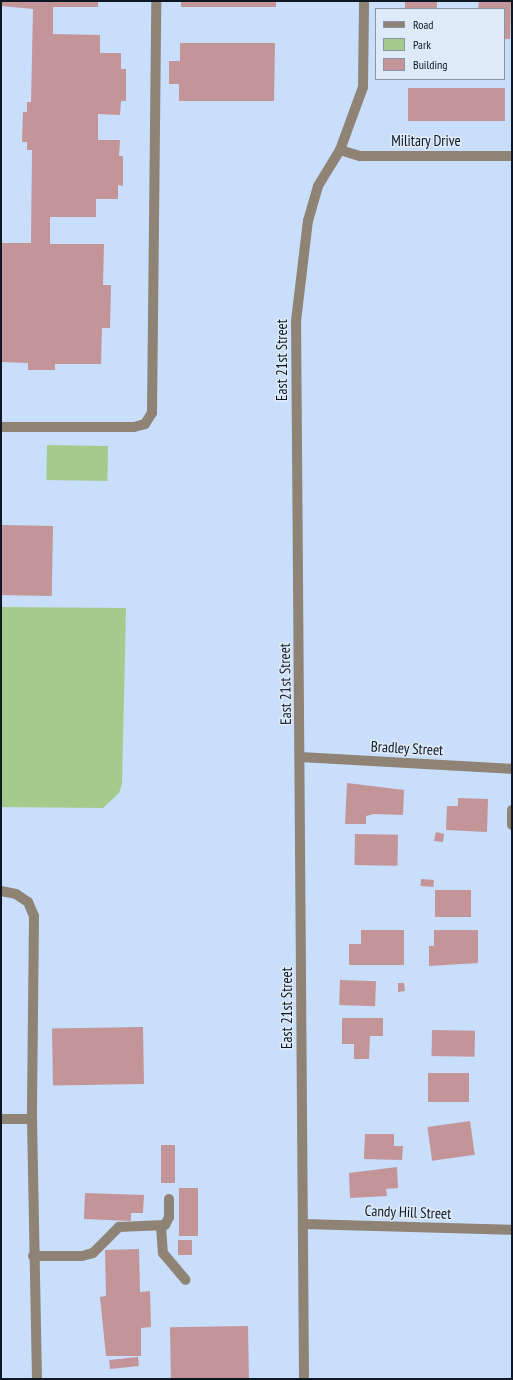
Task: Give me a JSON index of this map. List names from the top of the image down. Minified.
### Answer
{"streets":{"street":["Military Drive","East 21st Street","Bradley Street","Candy Hill Street"]},"crossings":[["Military Drive","East 21st Street"],["East 21st Street","Bradley Street"],["East 21st Street","Candy Hill Street"]],"legend":["Road","Park","Building"]}
